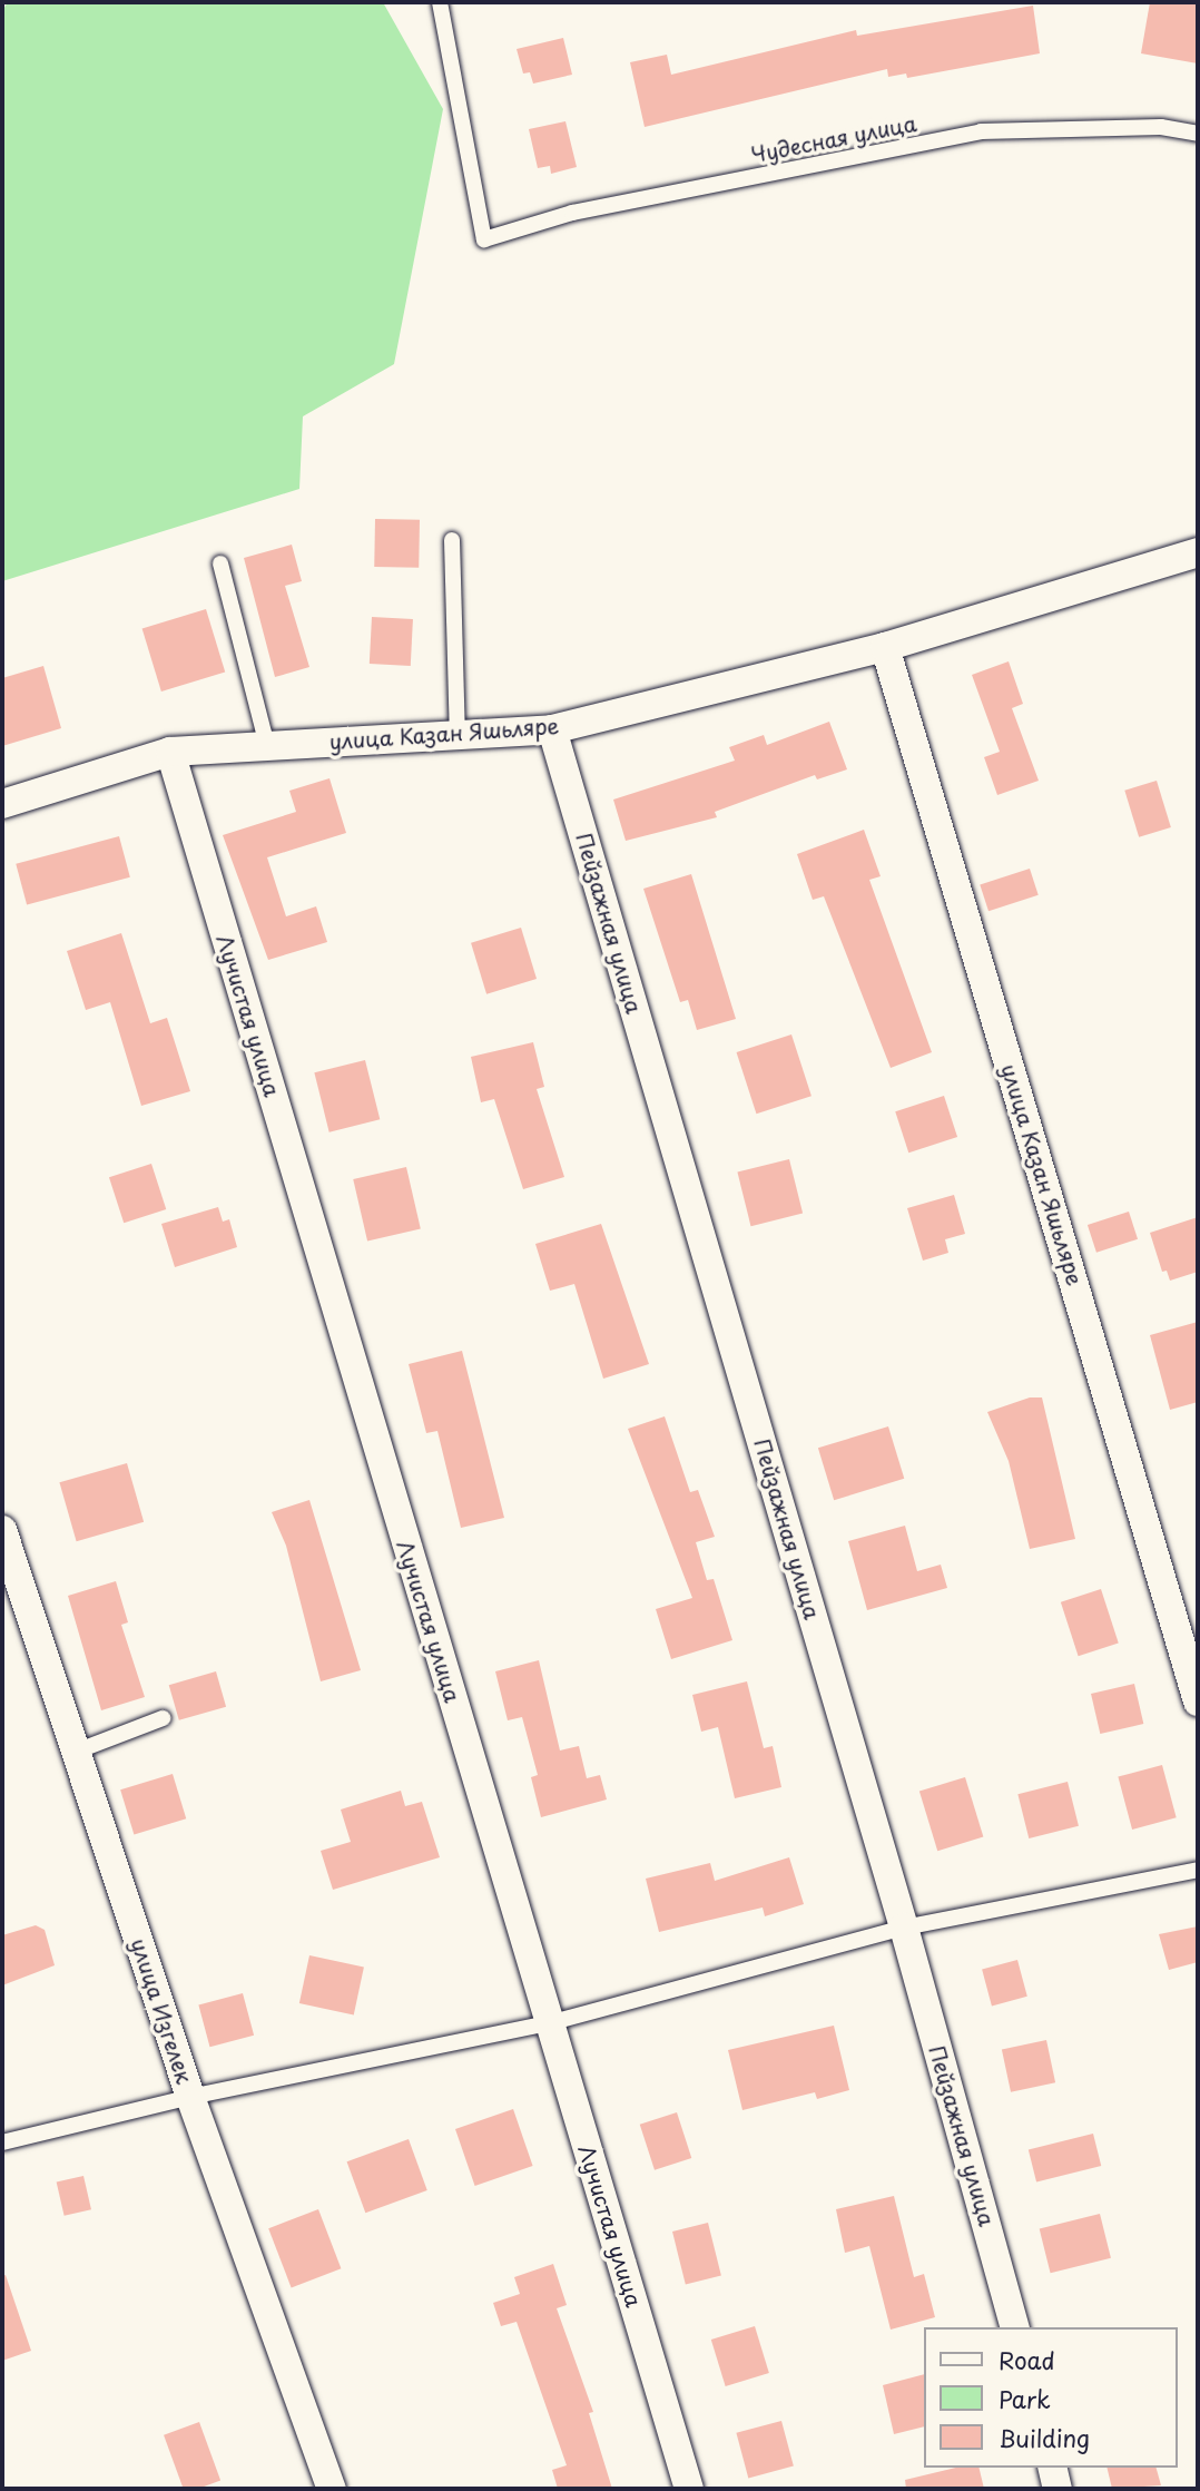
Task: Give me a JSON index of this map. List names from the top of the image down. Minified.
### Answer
{"streets":{"street":["улица Казан Яшьляре","Пейзажная улица","Лучистая улица","улица Изгелек"],"lane":["Чудесная улица"]},"crossings":[["улица Казан Яшьляре","Пейзажная улица"],["улица Казан Яшьляре","Лучистая улица"]],"legend":["Road","Park","Building"]}
